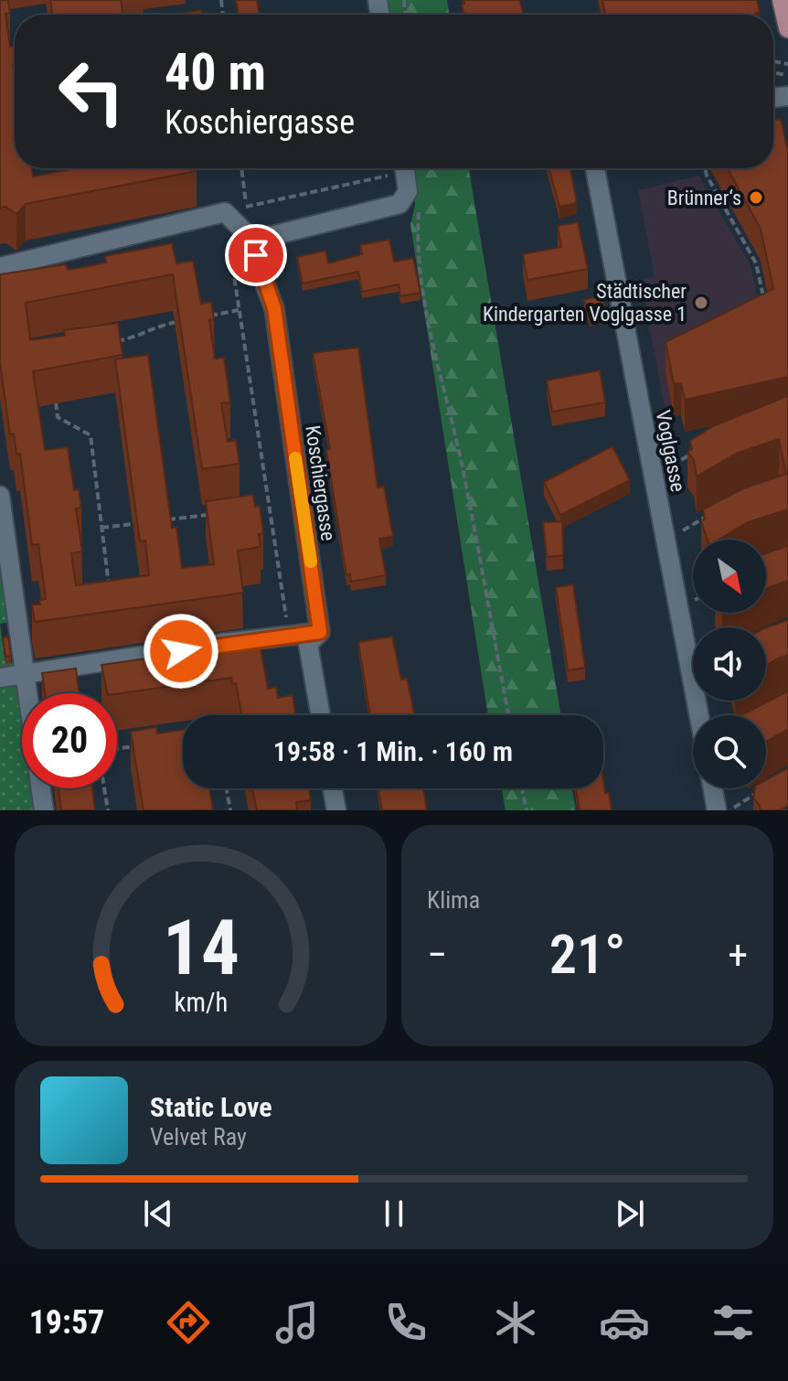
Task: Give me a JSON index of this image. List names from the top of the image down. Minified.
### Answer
{"streets":{"street":["Voglgasse","Koschiergasse"]},"places":["Brünner‘s","Städtischer Kindergarten Voglgasse 1"],"north":"bottom right","page":{"turn":["40 m","Koschiergasse"],"limit":"20","trip":"19:58 · 1 Min. · 160 m","tile":"Klima","heat":["−","21°","+"],"song":["Static Love","Velvet Ray"],"tabs":"19:57","gauge":["14","km/h"]}}
